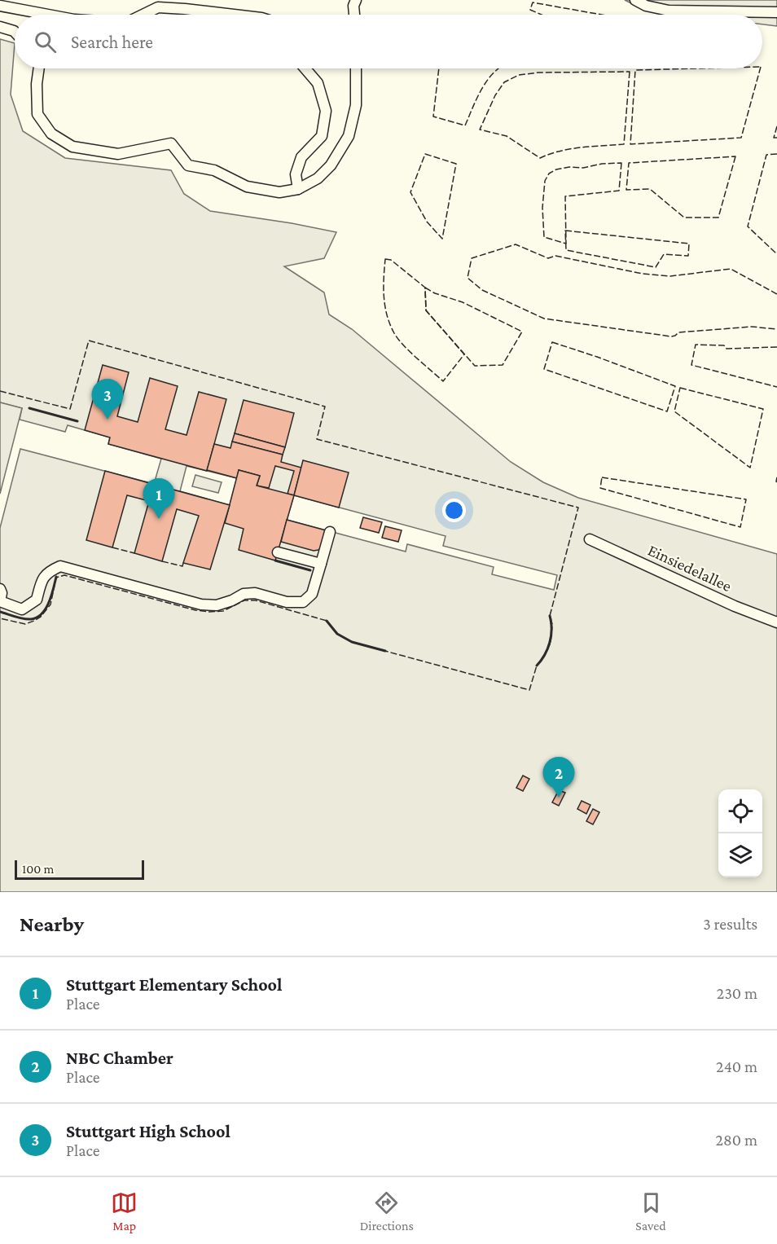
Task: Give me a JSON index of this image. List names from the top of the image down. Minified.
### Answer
{"streets":{"street":["Einsiedelallee"]},"scale_bar":"100 m","page":{"search":"Search here","pins":["3","1","2"],"scale":"100 m","heading":["Nearby","3 results"],"list":[{"mark":"1","name":"Stuttgart Elementary School","note":"Place","value":"230 m"},{"mark":"2","name":"NBC Chamber","note":"Place","value":"240 m"},{"mark":"3","name":"Stuttgart High School","note":"Place","value":"280 m"}],"nav":["Map","Directions","Saved"]}}
